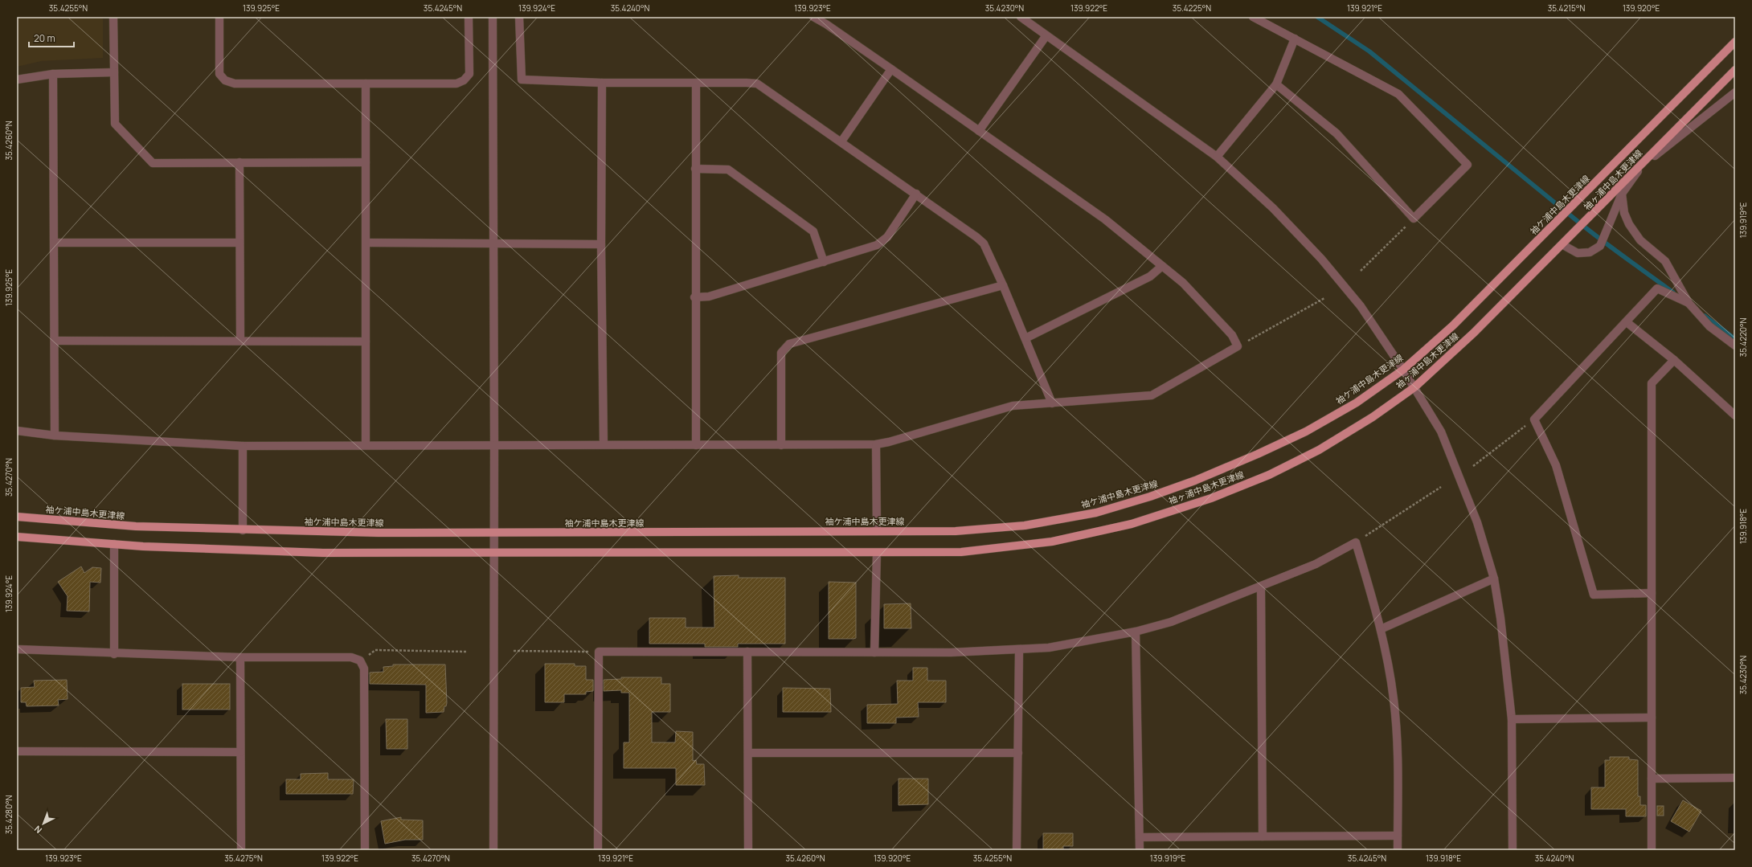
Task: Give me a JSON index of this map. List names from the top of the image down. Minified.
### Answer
{"streets":{"main road":["袖ヶ浦中島木更津線","袖ケ浦中島木更津線"]},"crossings":[["袖ヶ浦中島木更津線","袖ケ浦中島木更津線"]],"scale_bar":"20 m","north":"bottom left","coordinates":["35.4255°N","139.925°E","35.4245°N","139.924°E","35.4240°N","139.923°E","35.4230°N","139.922°E","35.4225°N","139.921°E","35.4215°N","139.920°E","35.4260°N","139.919°E","35.4220°N","35.4270°N","139.918°E","35.4280°N","35.4275°N"]}
